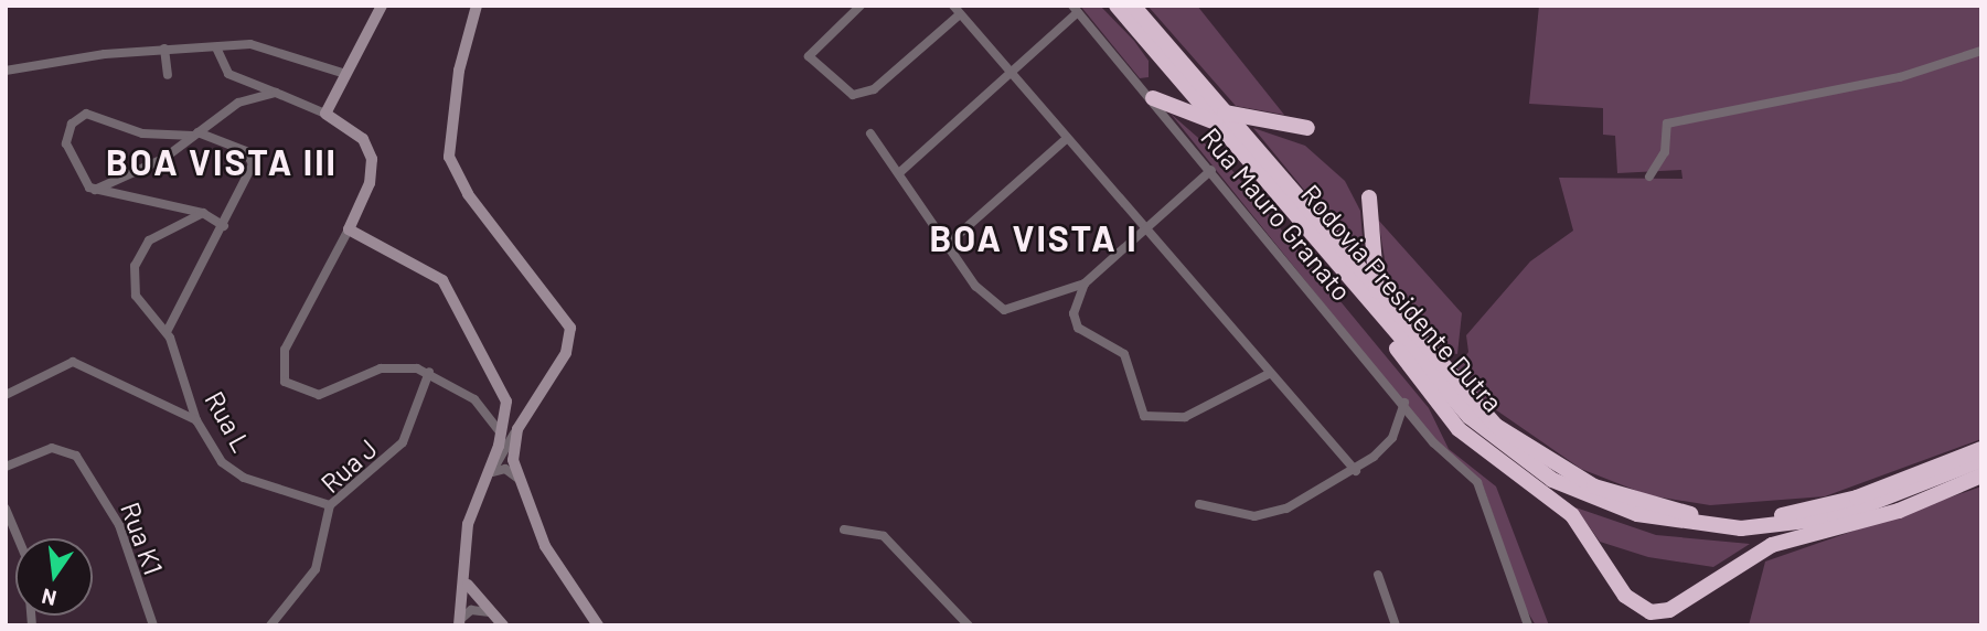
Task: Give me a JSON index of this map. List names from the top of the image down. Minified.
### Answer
{"streets":{"highway":["Rodovia Presidente Dutra"],"street":["Rua Mauro Granato","Rua L","Rua J","Rua K1"]},"crossings":[["Rua L","Rua J"]],"districts":["BOA VISTA III","BOA VISTA I"],"north":"bottom"}
